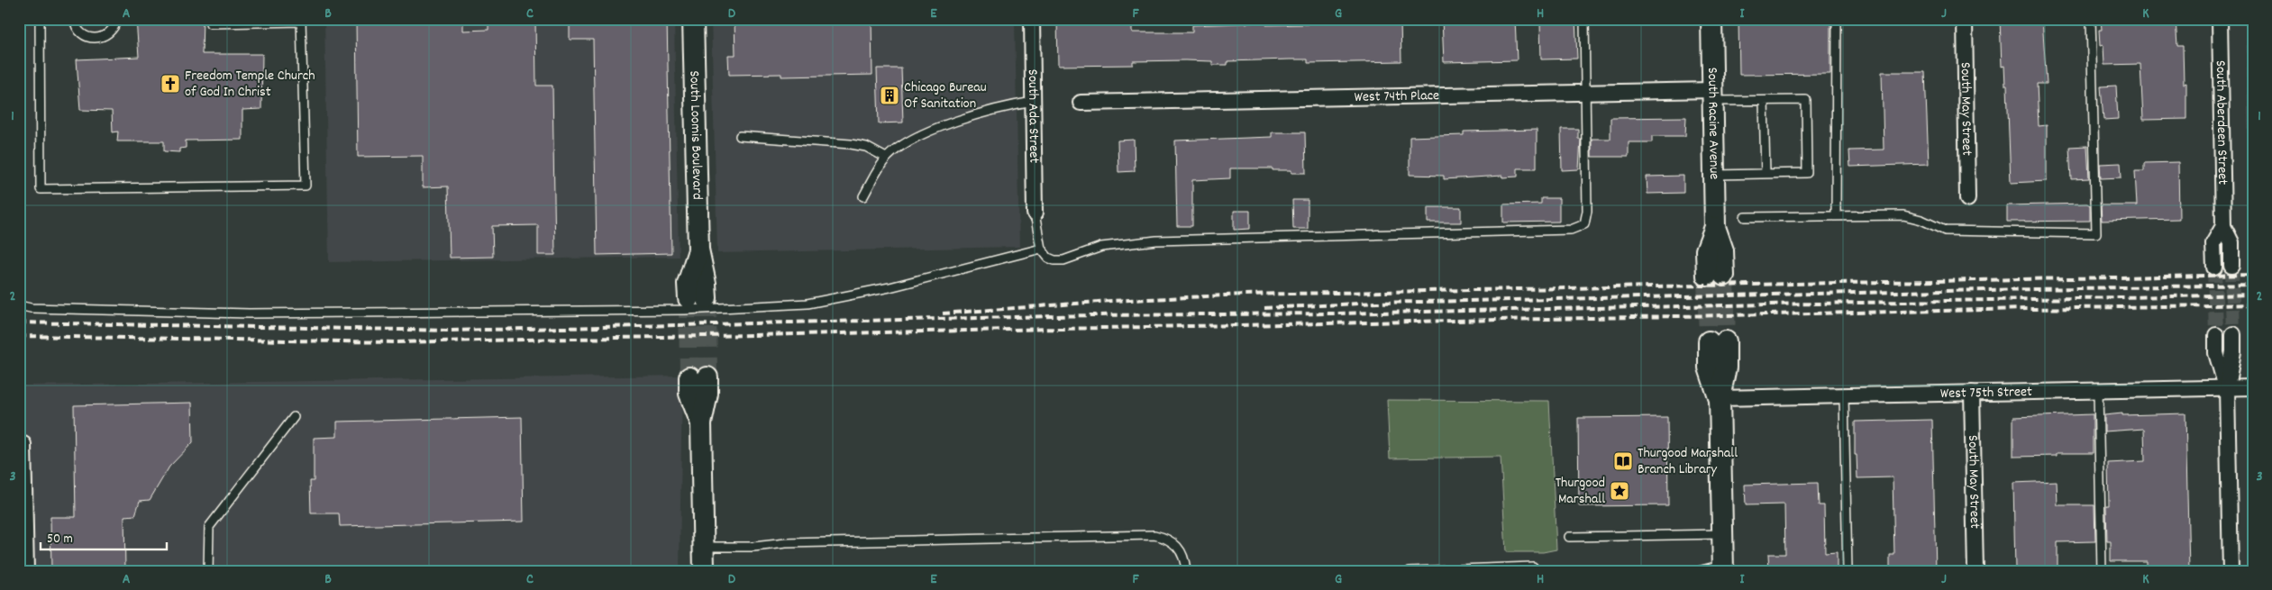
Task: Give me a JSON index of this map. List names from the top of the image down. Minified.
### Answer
{"streets":{"street":["West 74th Place","South May Street","South Ada Street","South Aberdeen Street","South Racine Avenue","South Loomis Boulevard","West 75th Street"]},"crossings":[["West 74th Place","South Racine Avenue"],["South May Street","West 75th Street"]],"places":{"church":["Freedom Temple Church of God In Christ"],"building":["Chicago Bureau Of Sanitation"],"library":["Thurgood Marshall Branch Library"],"place":["Thurgood Marshall"]},"scale_bar":"50 m","grid":{"columns":["A","B","C","D","E","F","G","H","I","J","K"],"rows":["1","2","3"]}}
